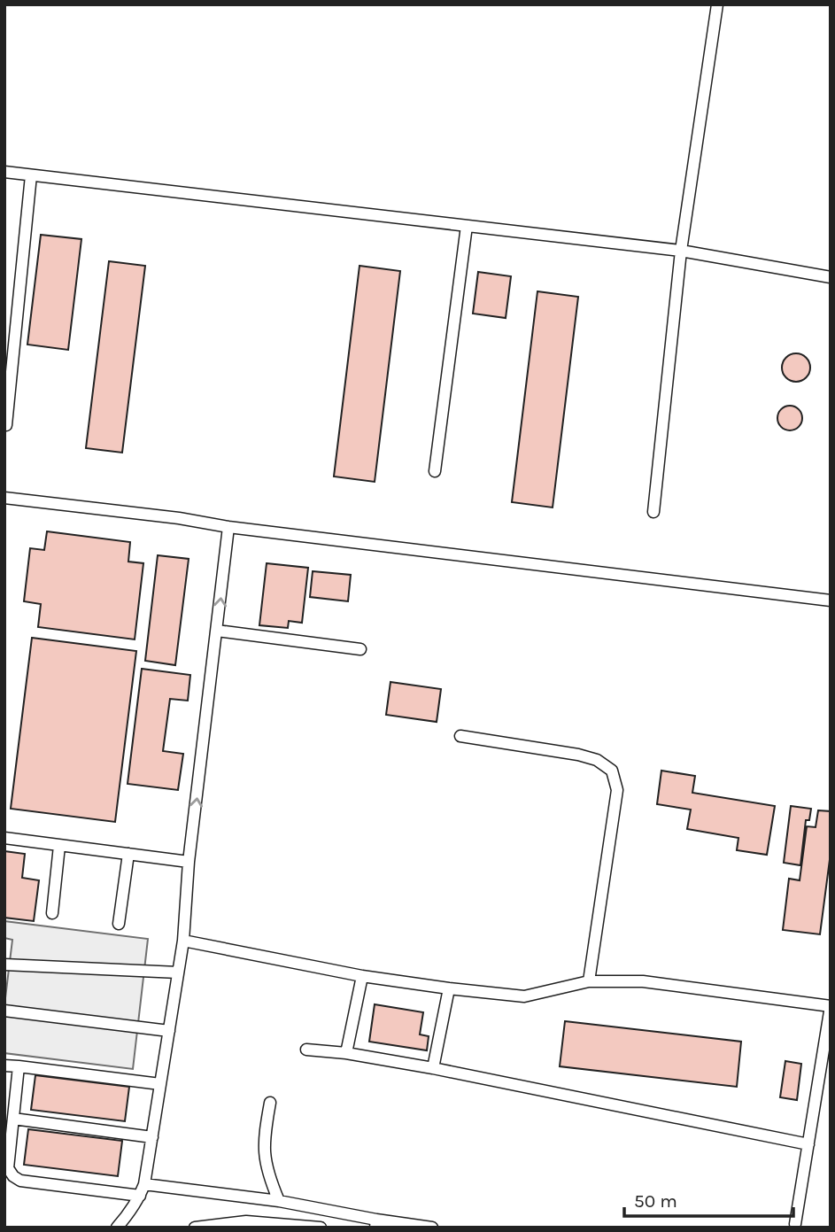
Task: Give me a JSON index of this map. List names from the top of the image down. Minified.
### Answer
{"scale_bar":"50 m"}
